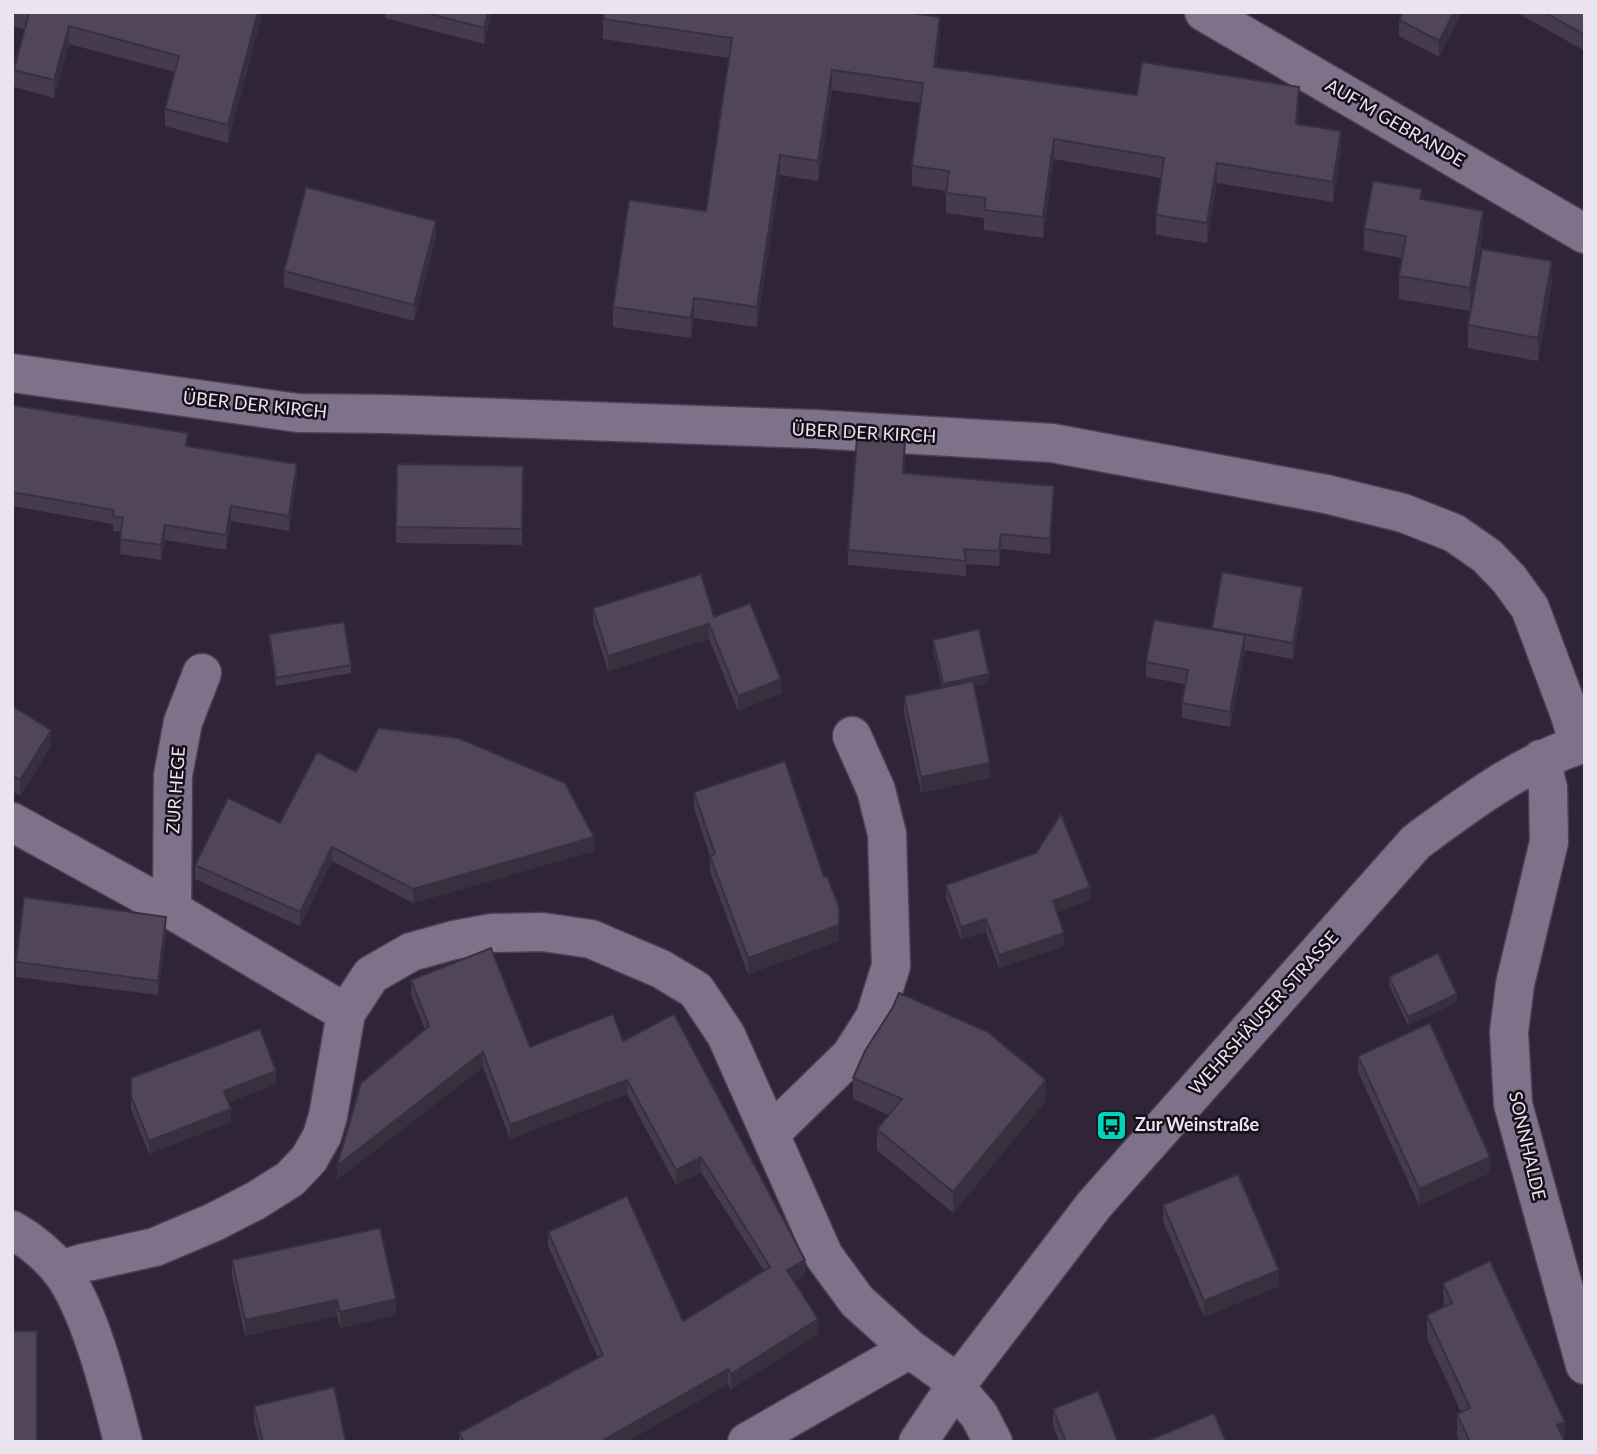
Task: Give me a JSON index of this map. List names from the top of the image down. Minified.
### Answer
{"streets":{"street":["AUF'M GEBRANDE","ÜBER DER KIRCH","ZUR HEGE","WEHRSHÄUSER STRASSE","SONNHALDE"]},"crossings":[["ÜBER DER KIRCH","WEHRSHÄUSER STRASSE"],["WEHRSHÄUSER STRASSE","SONNHALDE"]],"places":{"bus stop":["Zur Weinstraße"]}}
